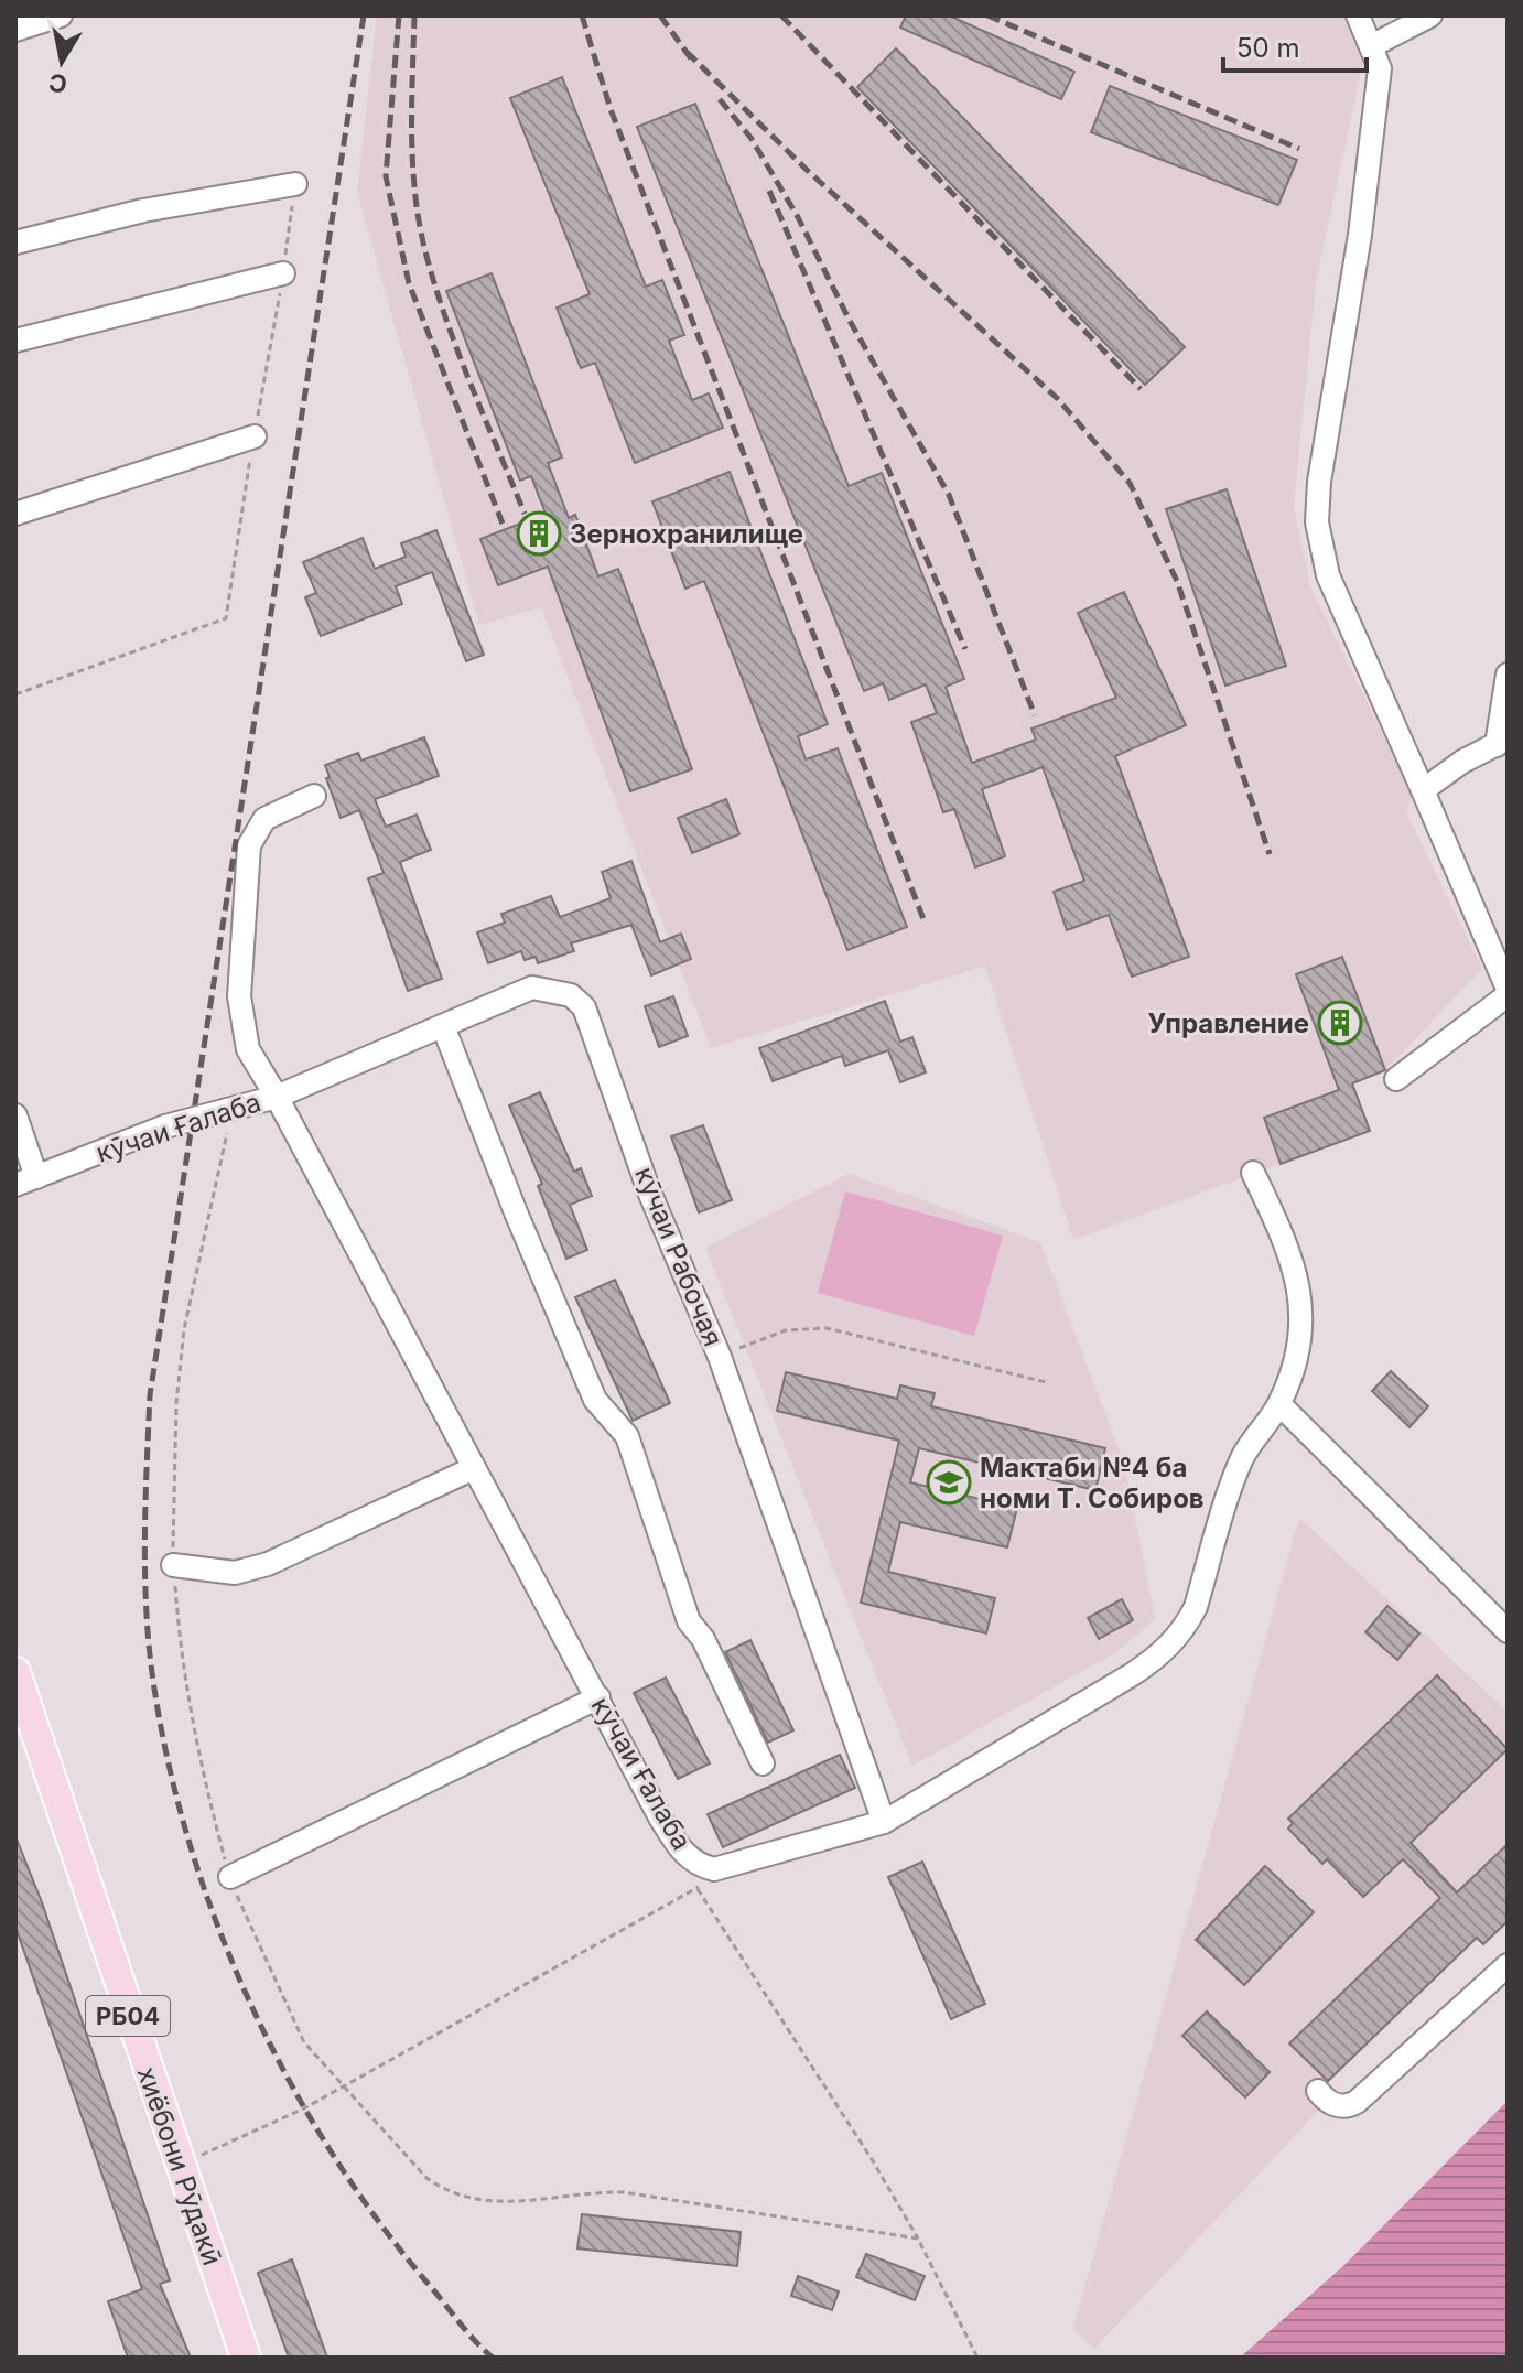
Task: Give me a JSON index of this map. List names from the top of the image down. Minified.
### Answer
{"streets":{"main road":["РБ04","хиёбони Рӯдакӣ"],"street":["кӯчаи Ғалаба","кӯчаи Рабочая"]},"crossings":[["кӯчаи Ғалаба","кӯчаи Рабочая"]],"places":{"building":["Зернохранилище","Управление"],"school or university":["Мактаби №4 ба номи Т. Собиров"]},"scale_bar":"50 m","north":"bottom"}
